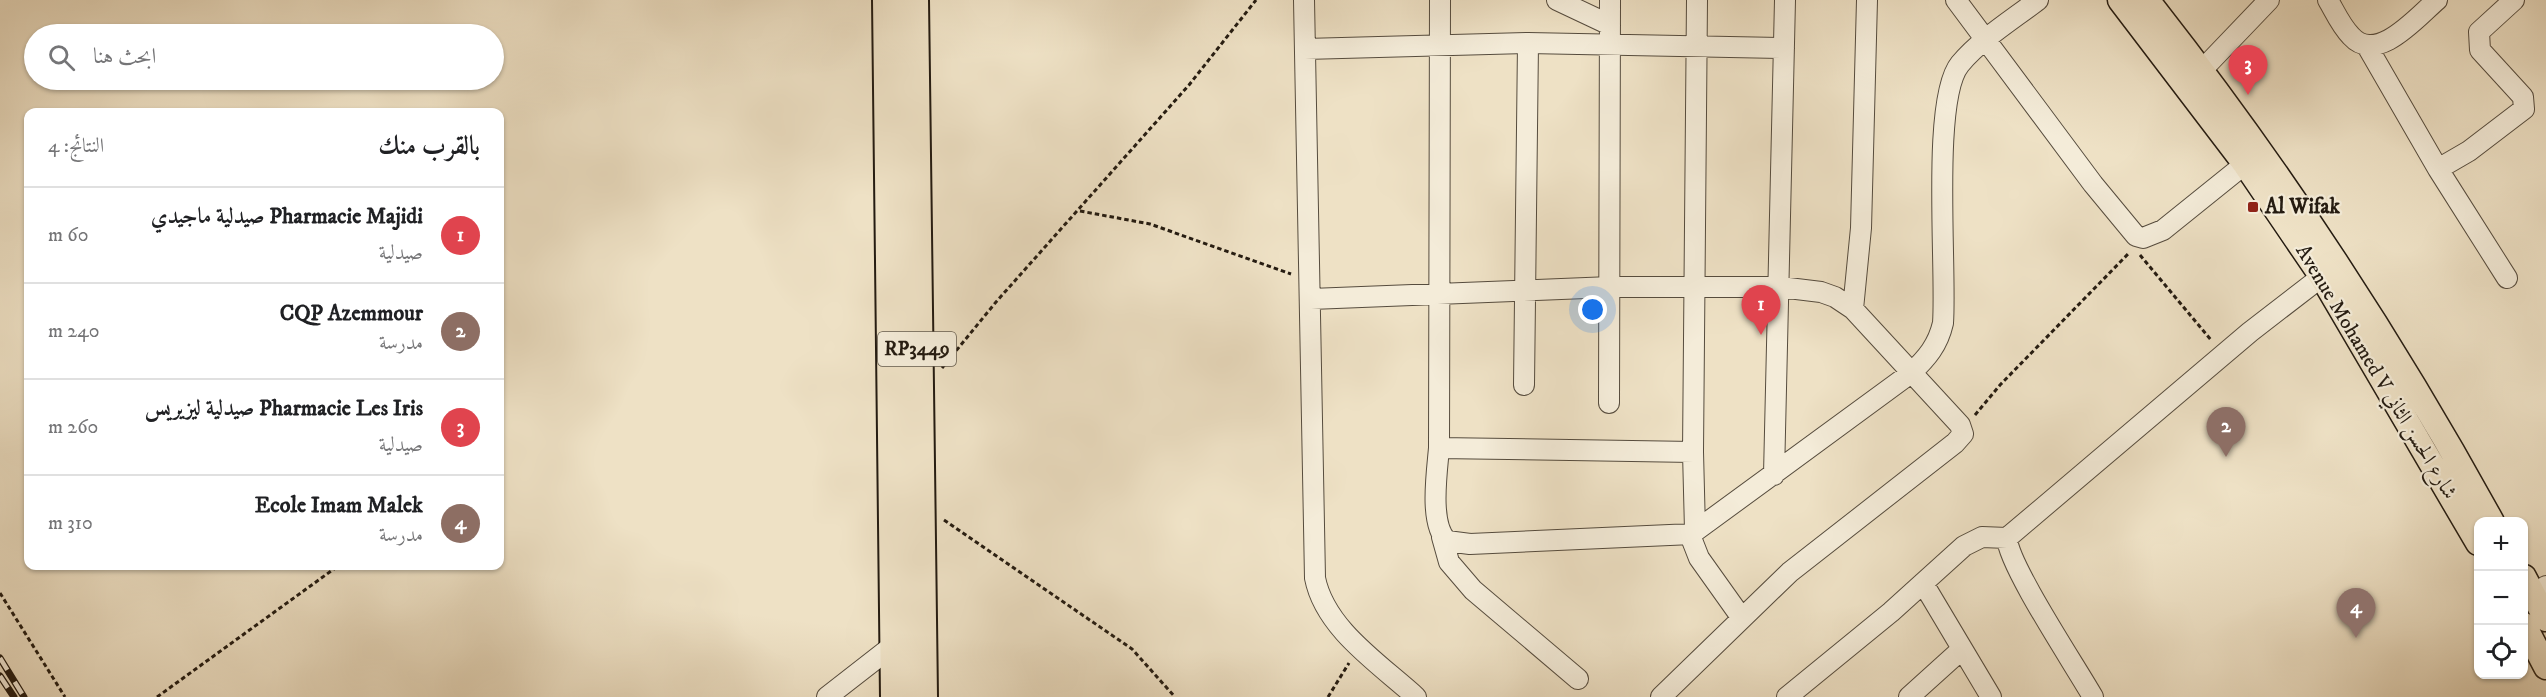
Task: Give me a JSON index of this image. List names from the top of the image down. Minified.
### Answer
{"streets":{"highway":["RP3449"],"main road":["Avenue Mohamed V شارع الحسن الثاني"]},"places":{"transit":["Al Wifak"]},"page":{"search":"ابحث هنا","pins":["3","1","2","4"],"heading":["بالقرب منك","النتائج: 4"],"list":[{"mark":"1","name":"Pharmacie Majidi صيدلية ماجيدي","note":"صيدلية","value":"60 m"},{"mark":"2","name":"CQP Azemmour","note":"مدرسة","value":"240 m"},{"mark":"3","name":"Pharmacie Les Iris صيدلية ليزيريس","note":"صيدلية","value":"260 m"},{"mark":"4","name":"Ecole Imam Malek","note":"مدرسة","value":"310 m"}],"map_buttons":["+","−"]}}
